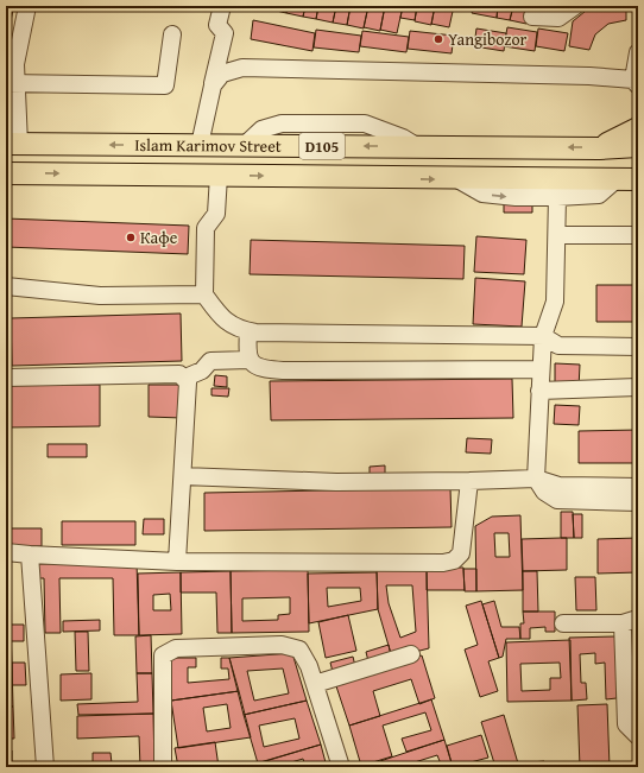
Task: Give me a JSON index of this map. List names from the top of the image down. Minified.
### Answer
{"streets":{"main road":["Islam Karimov Street","D105"]},"places":["Yangibozor","Кафе"]}
